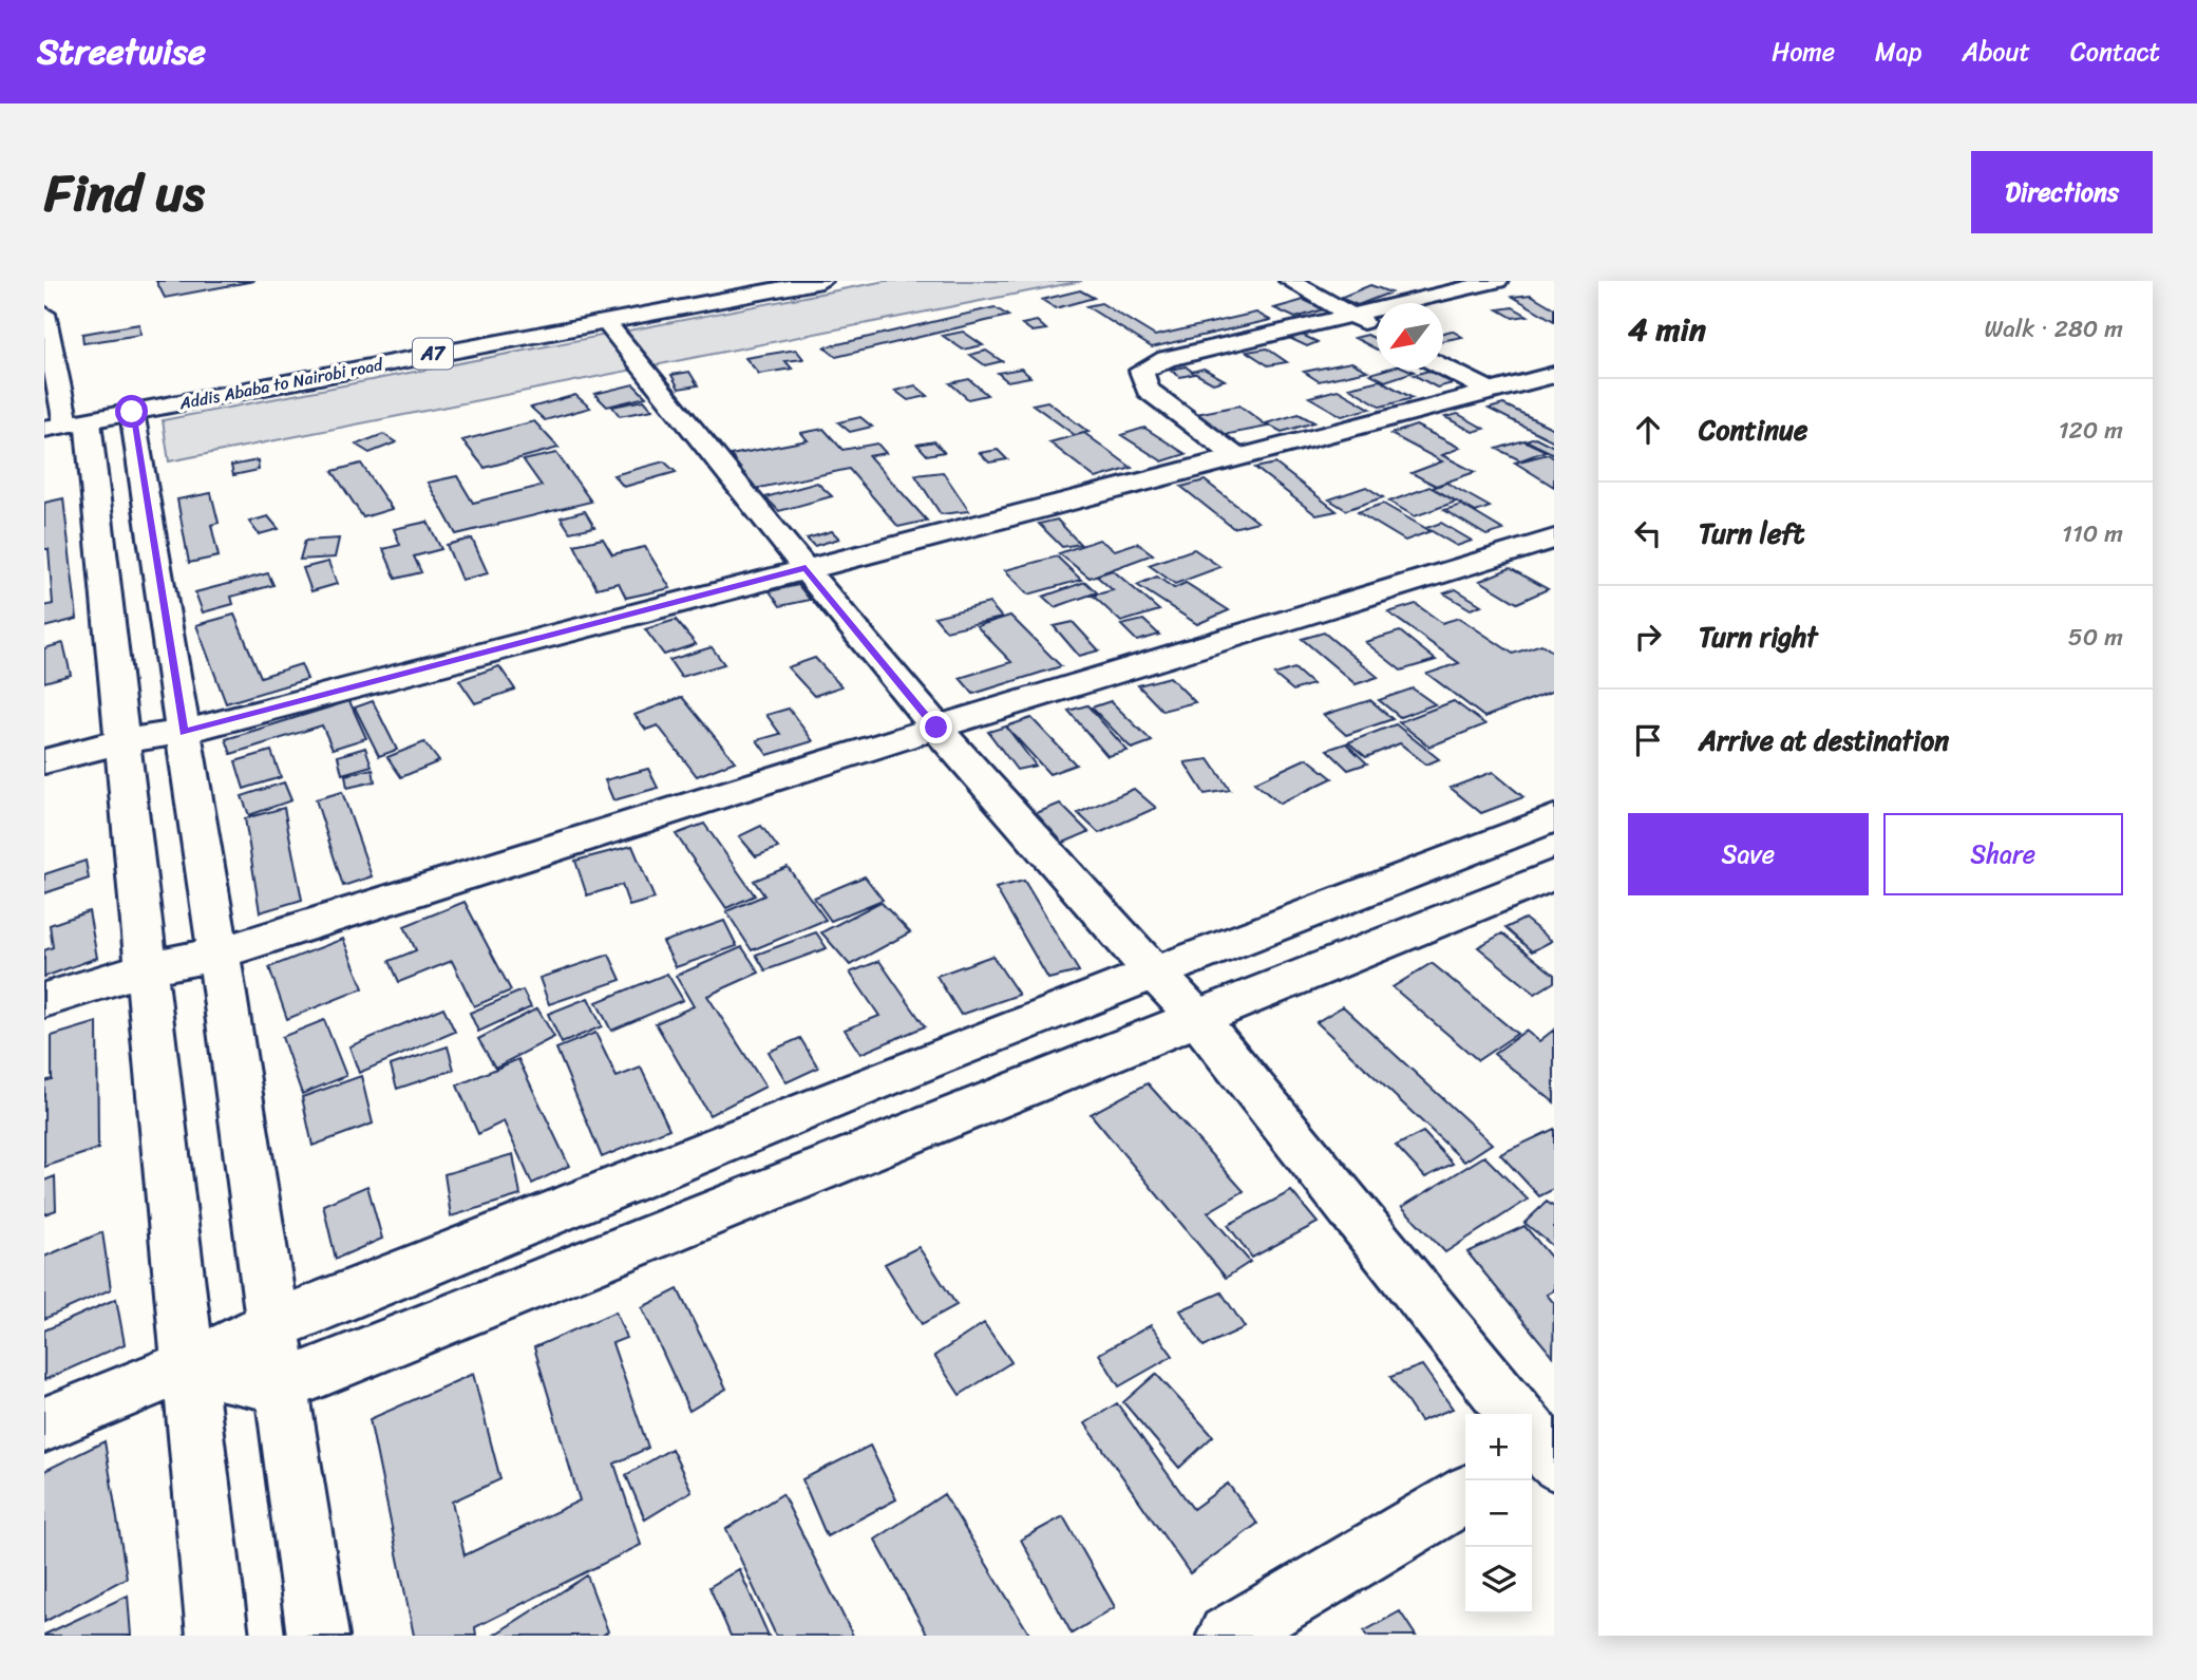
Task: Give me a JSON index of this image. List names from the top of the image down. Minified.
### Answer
{"streets":{"main road":["A7","Addis Ababa to Nairobi road"]},"north":"bottom left","page":{"header":"Streetwise","nav":["Home","Map","About","Contact"],"title":"Find us","buttons":["Directions",["Save","Share"]],"heading":["4 min","Walk · 280 m"],"list":[["Continue","120 m"],["Turn left","110 m"],["Turn right","50 m"],"Arrive at destination"],"map_buttons":["+","−"]}}
